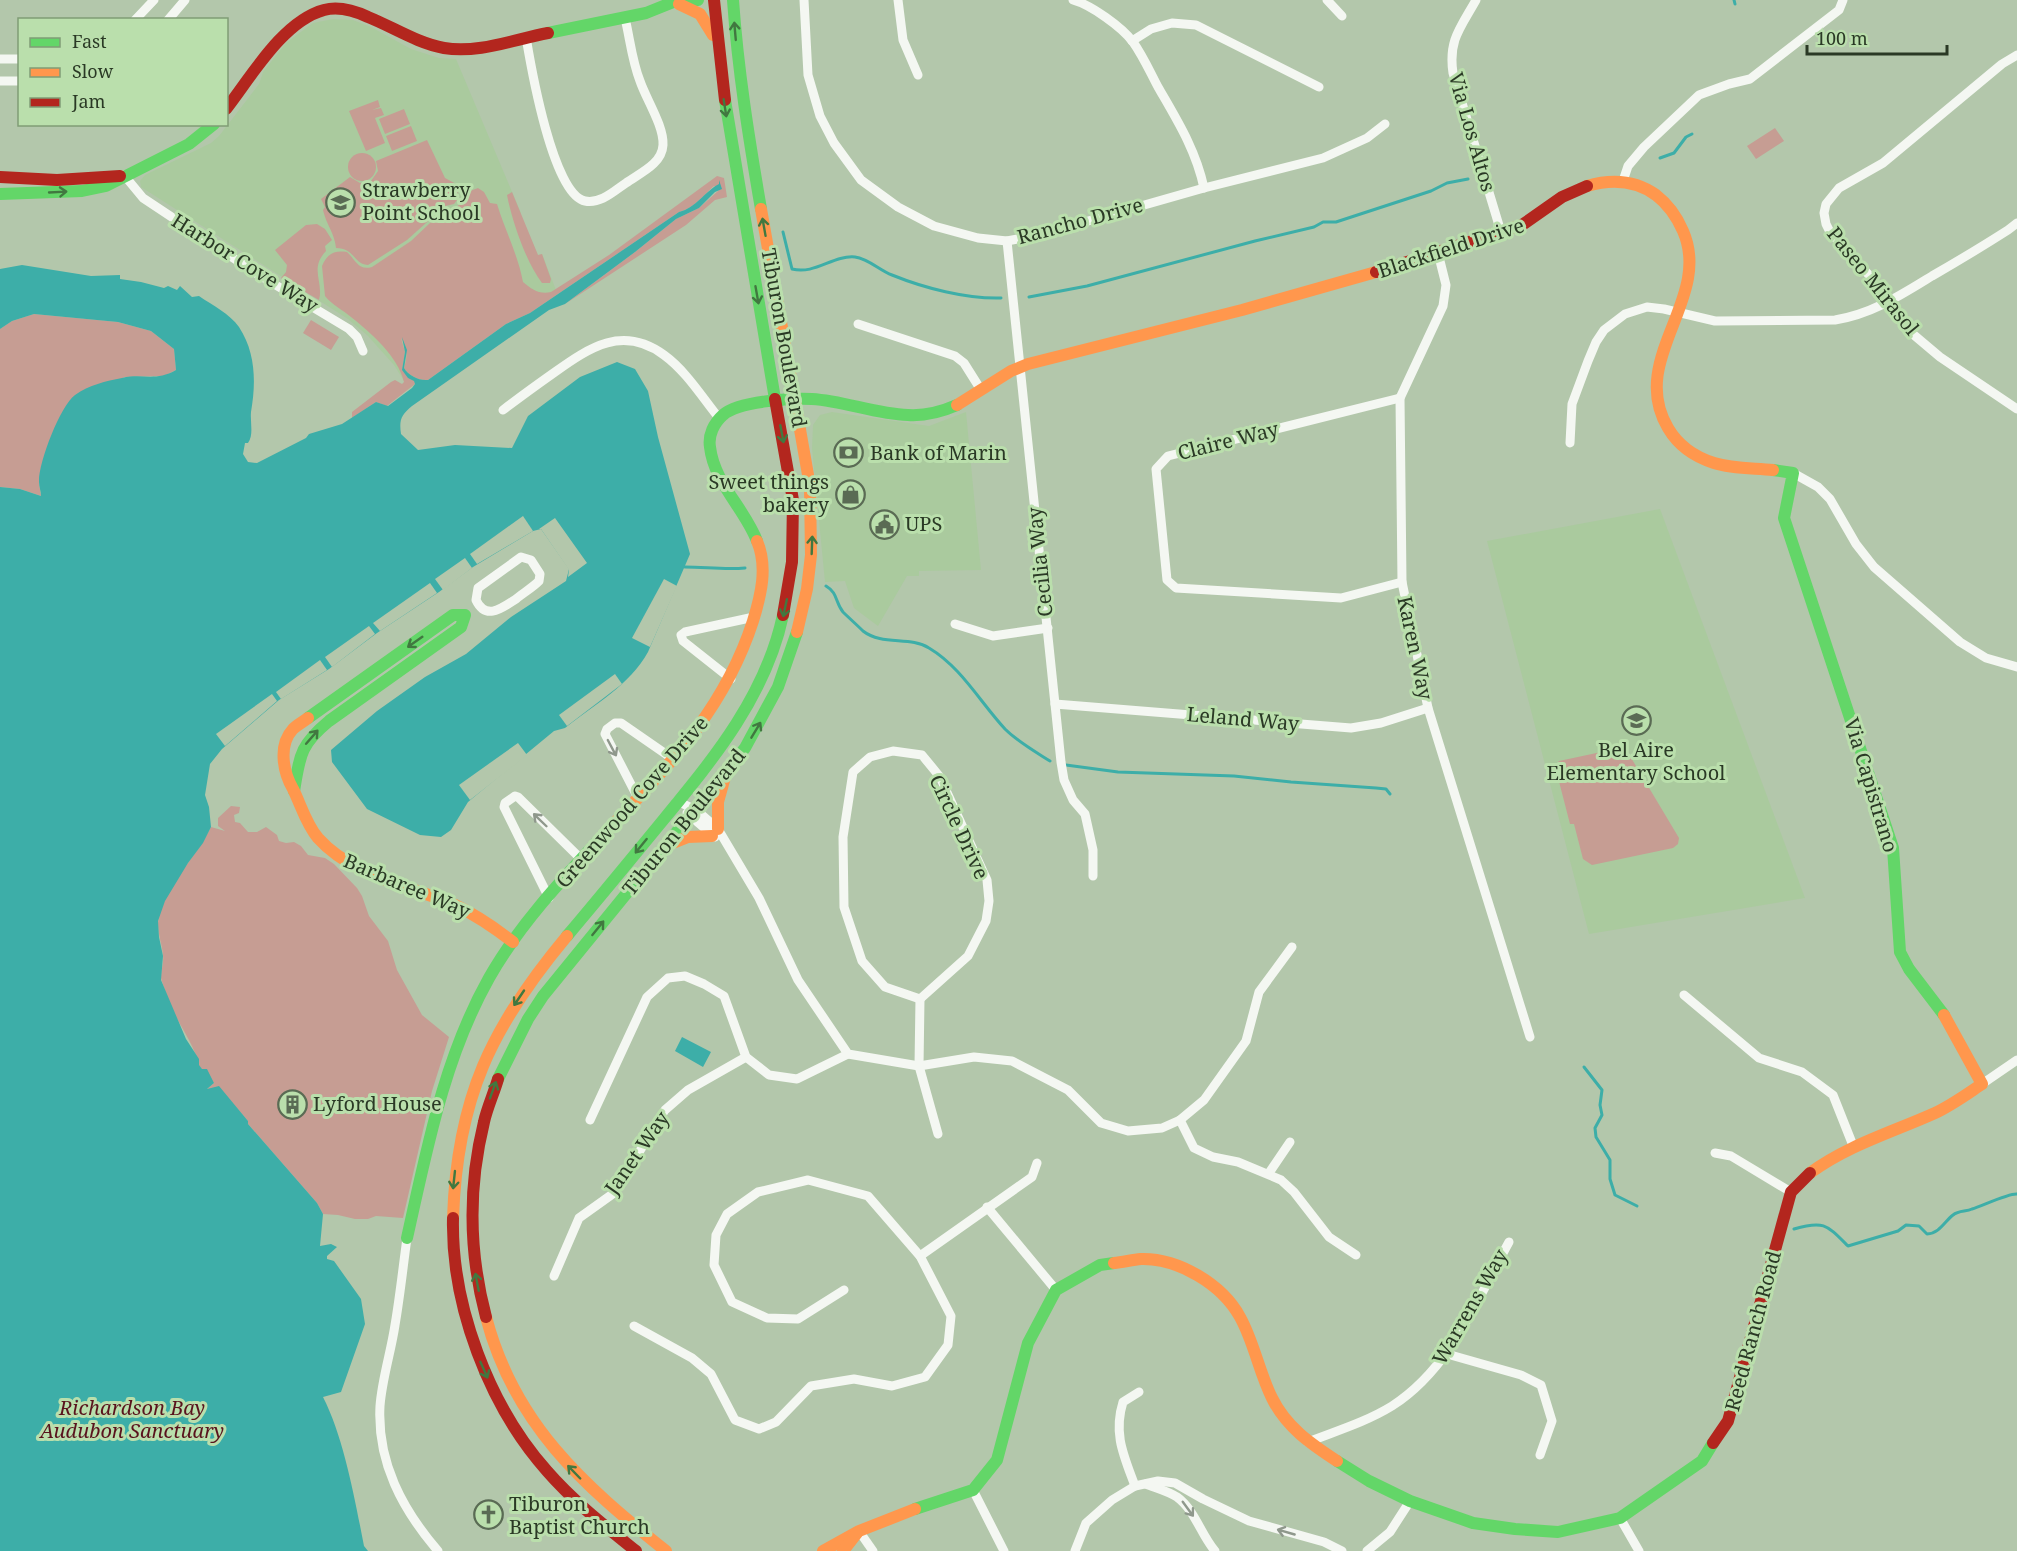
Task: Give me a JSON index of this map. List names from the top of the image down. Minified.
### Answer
{"streets":{"street":["Via Los Altos","Rancho Drive","Blackfield Drive","Harbor Cove Way","Paseo Mirasol","Tiburon Boulevard","Claire Way","Cecilia Way","Karen Way","Leland Way","Via Capistrano","Greenwood Cove Drive","Circle Drive","Barbaree Way","Janet Way","Warrens Way","Reed Ranch Road"]},"crossings":[["Via Los Altos","Blackfield Drive"],["Rancho Drive","Cecilia Way"],["Blackfield Drive","Tiburon Boulevard"],["Blackfield Drive","Cecilia Way"],["Blackfield Drive","Karen Way"],["Blackfield Drive","Via Capistrano"],["Claire Way","Karen Way"],["Cecilia Way","Leland Way"],["Karen Way","Leland Way"],["Via Capistrano","Reed Ranch Road"],["Greenwood Cove Drive","Barbaree Way"],["Warrens Way","Reed Ranch Road"]],"parks":["Richardson Bay Audubon Sanctuary"],"places":{"school or university":["Strawberry Point School","Bel Aire Elementary School"],"bank":["Bank of Marin"],"shop":["Sweet things bakery"],"public building":["UPS"],"building":["Lyford House"],"church":["Tiburon Baptist Church"]},"legend":["Fast","Slow","Jam"],"scale_bar":"100 m"}
